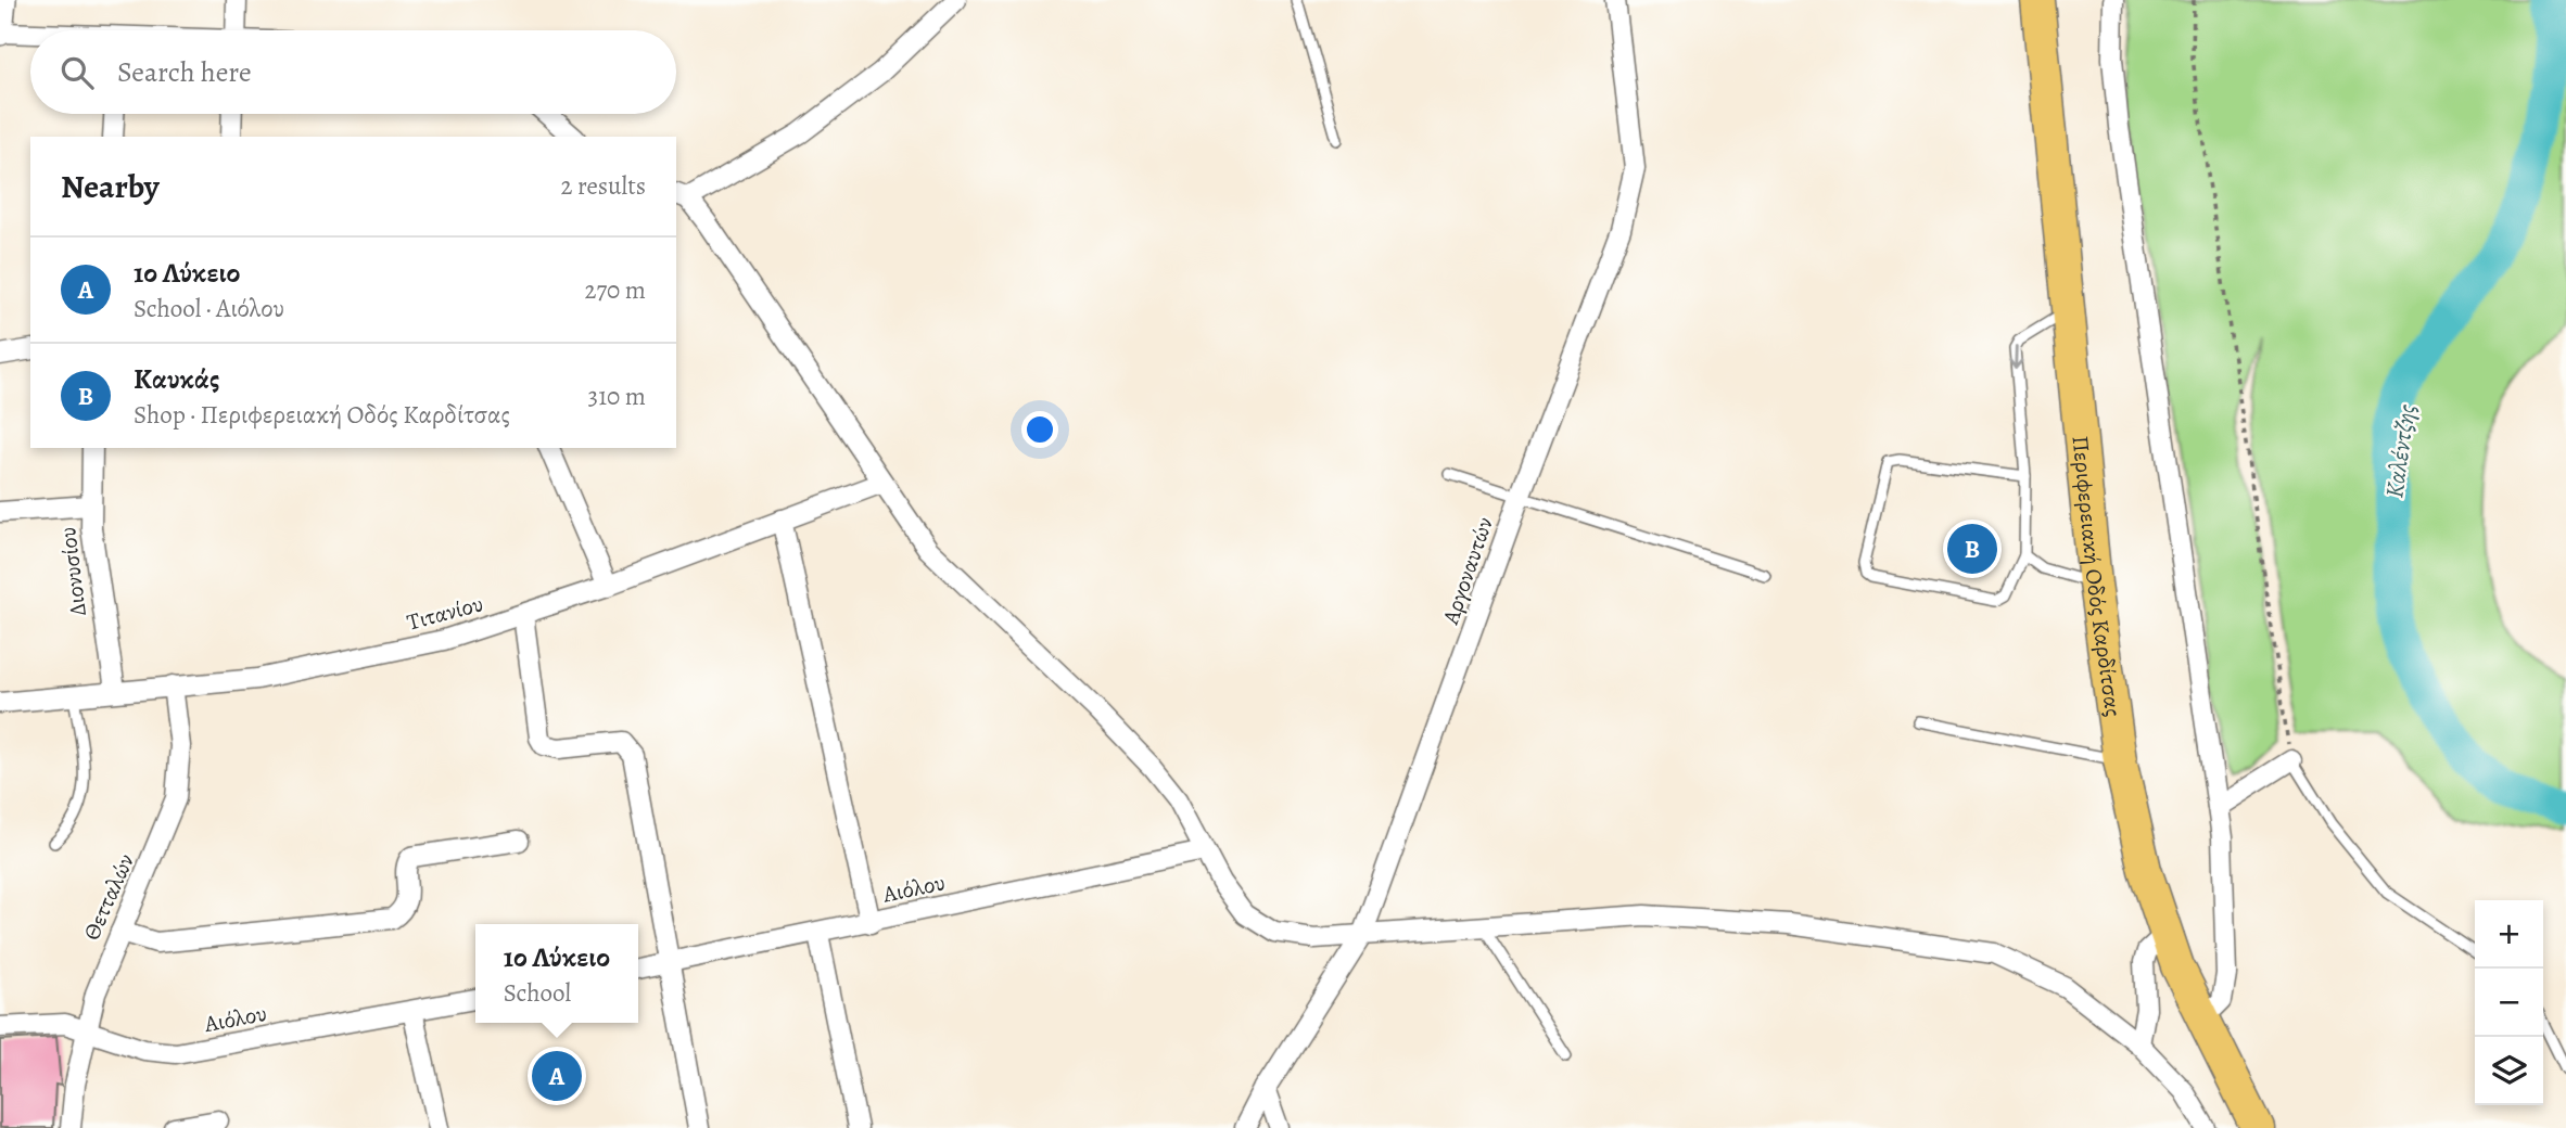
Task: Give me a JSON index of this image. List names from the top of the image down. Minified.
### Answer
{"streets":{"main road":["Περιφερειακή Οδός Καρδίτσας"],"street":["Αργοναυτών","Διονυσίου","Τιτανίου","Αιόλου","Θετταλών"]},"crossings":[["Διονυσίου","Τιτανίου"],["Τιτανίου","Θετταλών"],["Αιόλου","Θετταλών"]],"water":["Καλέντζης"],"page":{"search":"Search here","heading":["Nearby","2 results"],"list":[{"mark":"A","name":"1ο Λύκειο","note":"School · Αιόλου","value":"270 m"},{"mark":"B","name":"Καυκάς","note":"Shop · Περιφερειακή Οδός Καρδίτσας","value":"310 m"}],"pins":["B","A"],"map_buttons":["+","−"],"popup":["1ο Λύκειο","School"]}}
